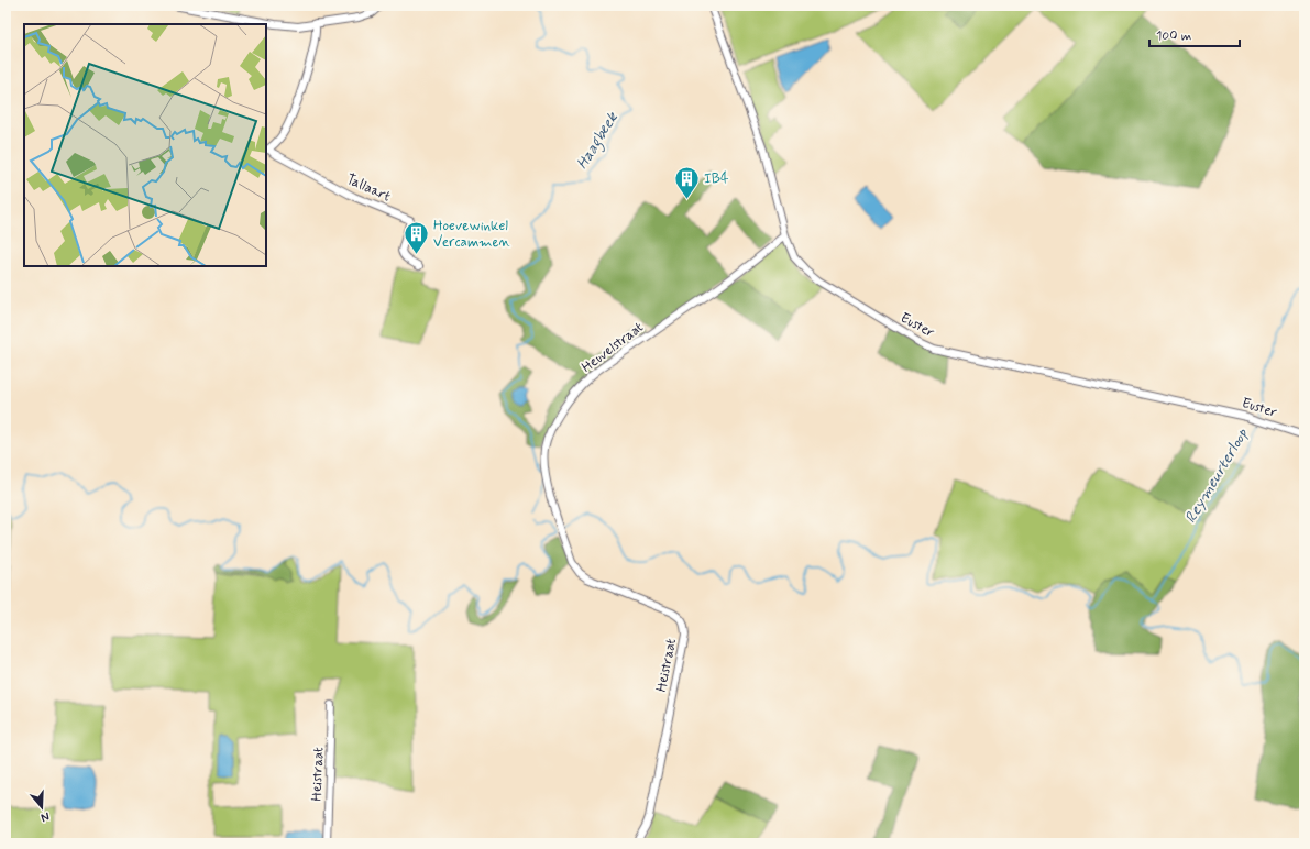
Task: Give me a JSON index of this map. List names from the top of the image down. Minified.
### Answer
{"streets":{"street":["Tallaart","Euster","Heuvelstraat","Heistraat"]},"crossings":[["Euster","Heuvelstraat"],["Heuvelstraat","Heistraat"]],"water":["Haagbeek","Reymeurterloop"],"places":{"building":["IB4","Hoevewinkel Vercammen"]},"scale_bar":"100 m","north":"bottom"}
